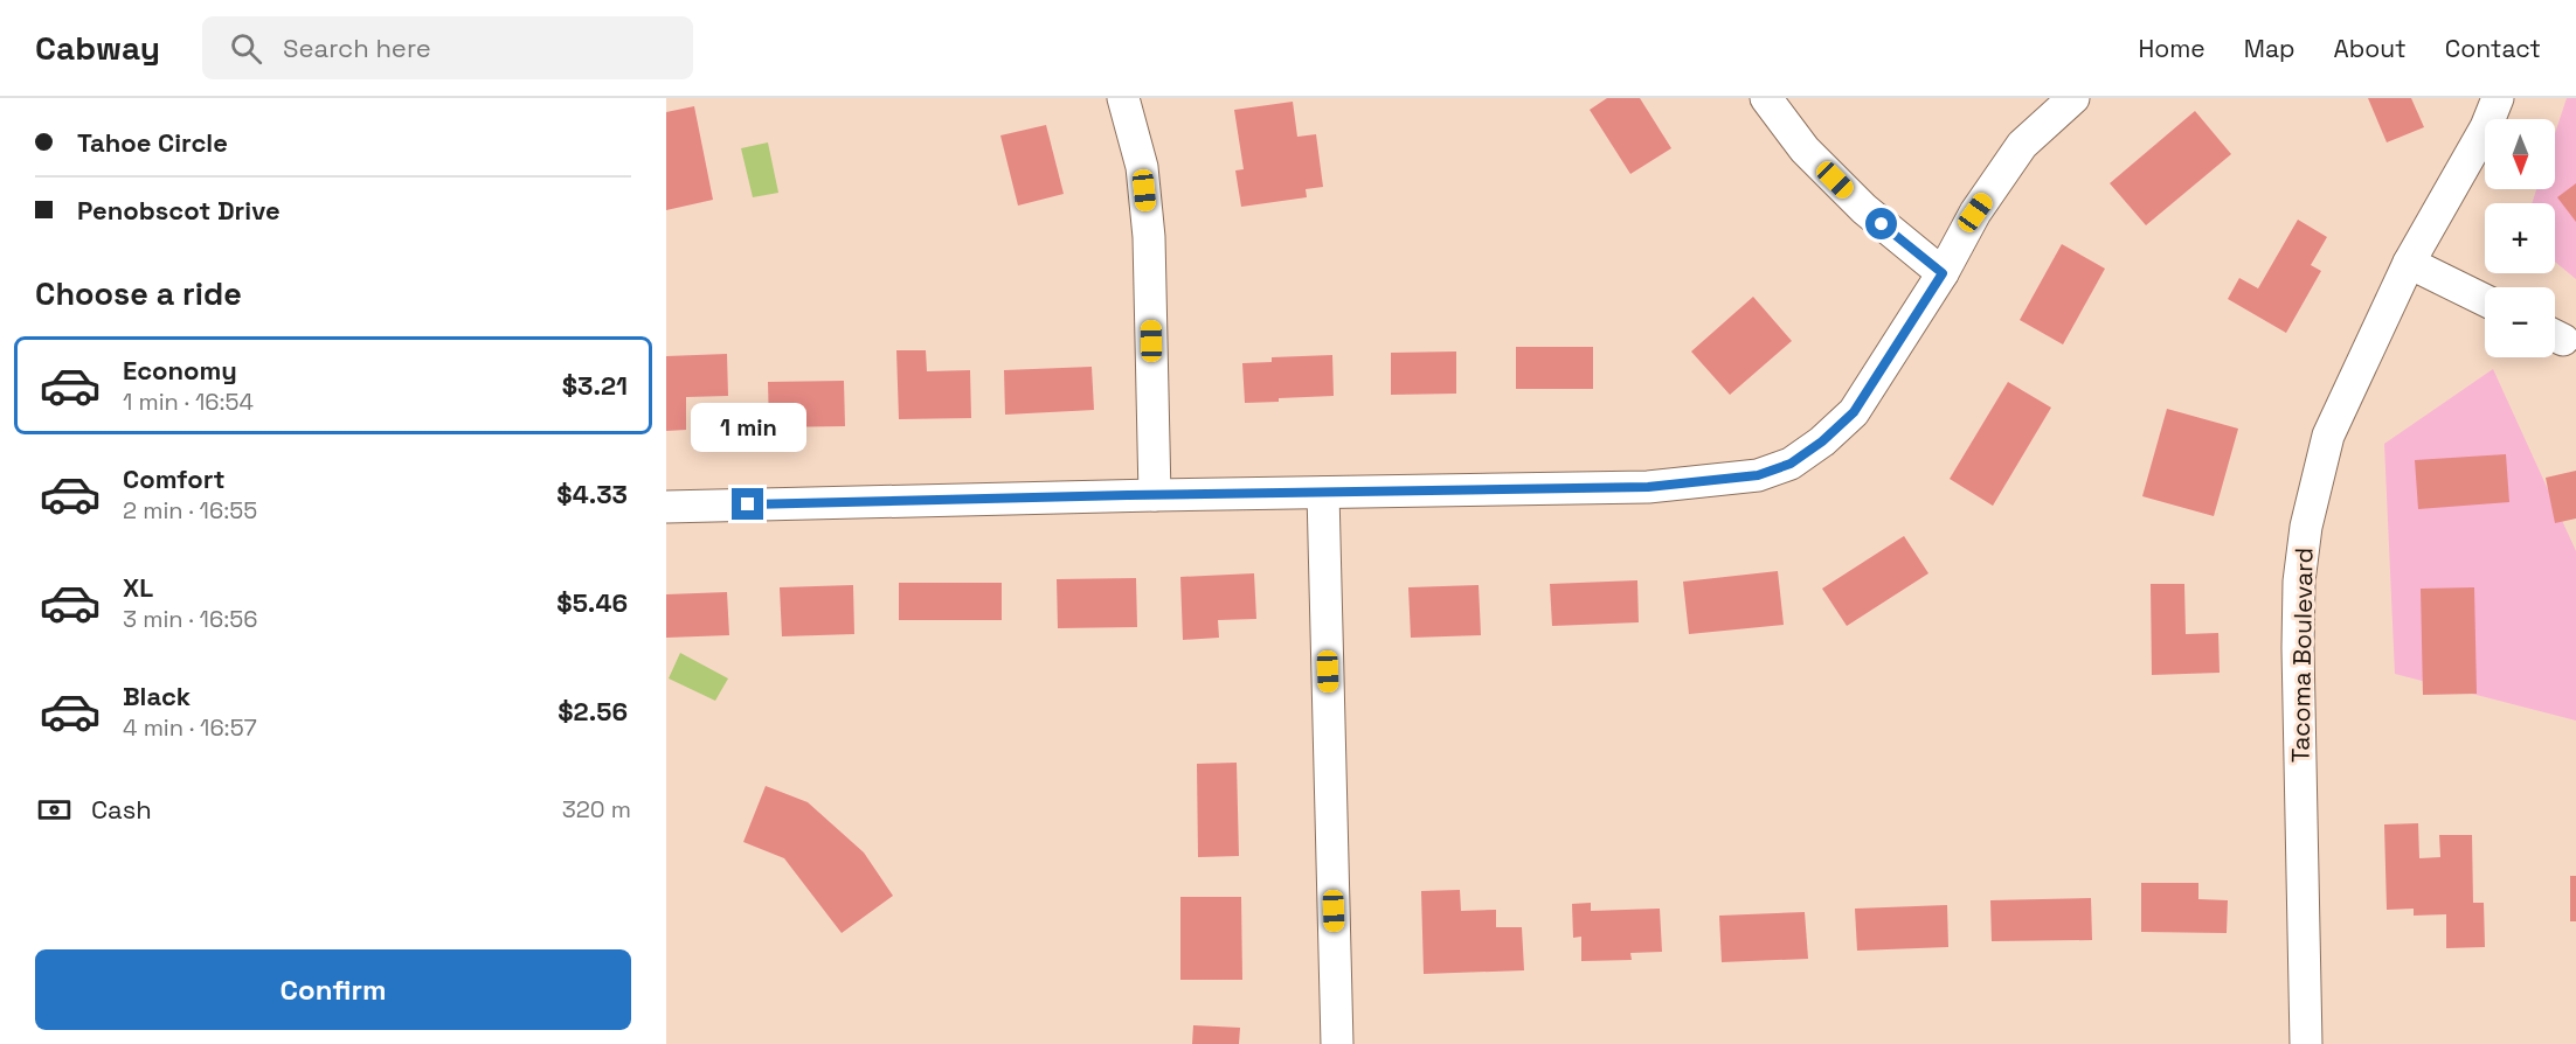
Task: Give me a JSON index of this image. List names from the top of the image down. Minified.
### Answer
{"streets":{"street":["Tacoma Boulevard"]},"north":"bottom","page":{"header":"Cabway","search":"Search here","nav":["Home","Map","About","Contact"],"banner":["Tahoe Circle","Penobscot Drive"],"map_buttons":["+","−"],"heading":"Choose a ride","list":[{"name":"Economy","note":"1 min · 16:54","value":"$3.21"},{"name":"Comfort","note":"2 min · 16:55","value":"$4.33"},{"name":"XL","note":"3 min · 16:56","value":"$5.46"},{"name":"Black","note":"4 min · 16:57","value":"$2.56"}],"bubble":"1 min","pay":["Cash","320 m"],"buttons":"Confirm"}}
